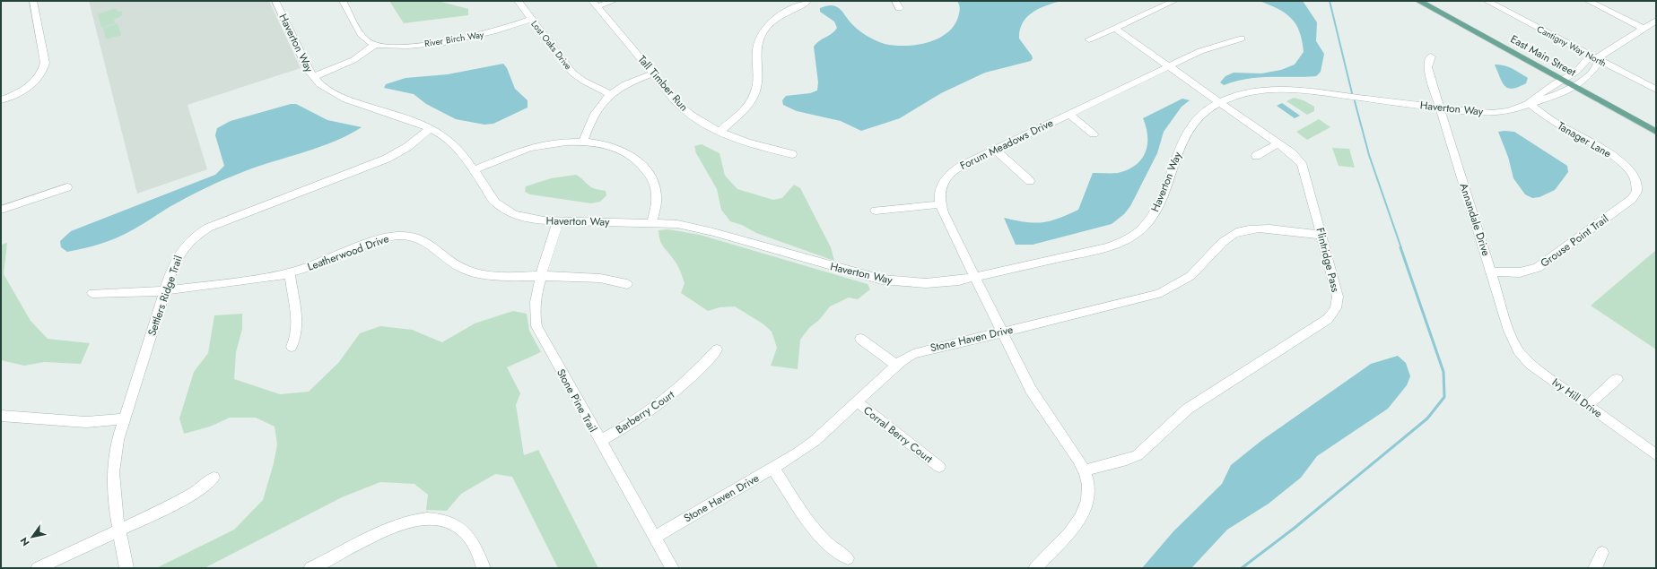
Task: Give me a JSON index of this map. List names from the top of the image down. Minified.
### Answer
{"streets":{"main road":["East Main Street"],"street":["River Birch Way","Haverton Way","Lost Oaks Drive","Cantigny Way North","Tall Timber Run","Tanager Lane","Forum Meadows Drive","Annandale Drive","Grouse Point Trail","Leatherwood Drive","Flintridge Pass","Settlers Ridge Trail","Stone Haven Drive","Ivy Hill Drive","Stone Pine Trail","Barberry Court","Corral Berry Court"]},"crossings":[["River Birch Way","Lost Oaks Drive"],["Haverton Way","Cantigny Way North"],["Haverton Way","East Main Street"],["Haverton Way","Tanager Lane"],["Haverton Way","Forum Meadows Drive"],["Haverton Way","Annandale Drive"],["Haverton Way","Flintridge Pass"],["Haverton Way","Settlers Ridge Trail"],["Haverton Way","Stone Pine Trail"],["Tanager Lane","Grouse Point Trail"],["Forum Meadows Drive","Flintridge Pass"],["Forum Meadows Drive","Stone Haven Drive"],["Annandale Drive","Grouse Point Trail"],["Annandale Drive","Ivy Hill Drive"],["Leatherwood Drive","Settlers Ridge Trail"],["Leatherwood Drive","Stone Pine Trail"],["Flintridge Pass","Stone Haven Drive"],["Stone Haven Drive","Stone Pine Trail"],["Stone Haven Drive","Corral Berry Court"],["Stone Pine Trail","Barberry Court"]],"north":"bottom left"}
